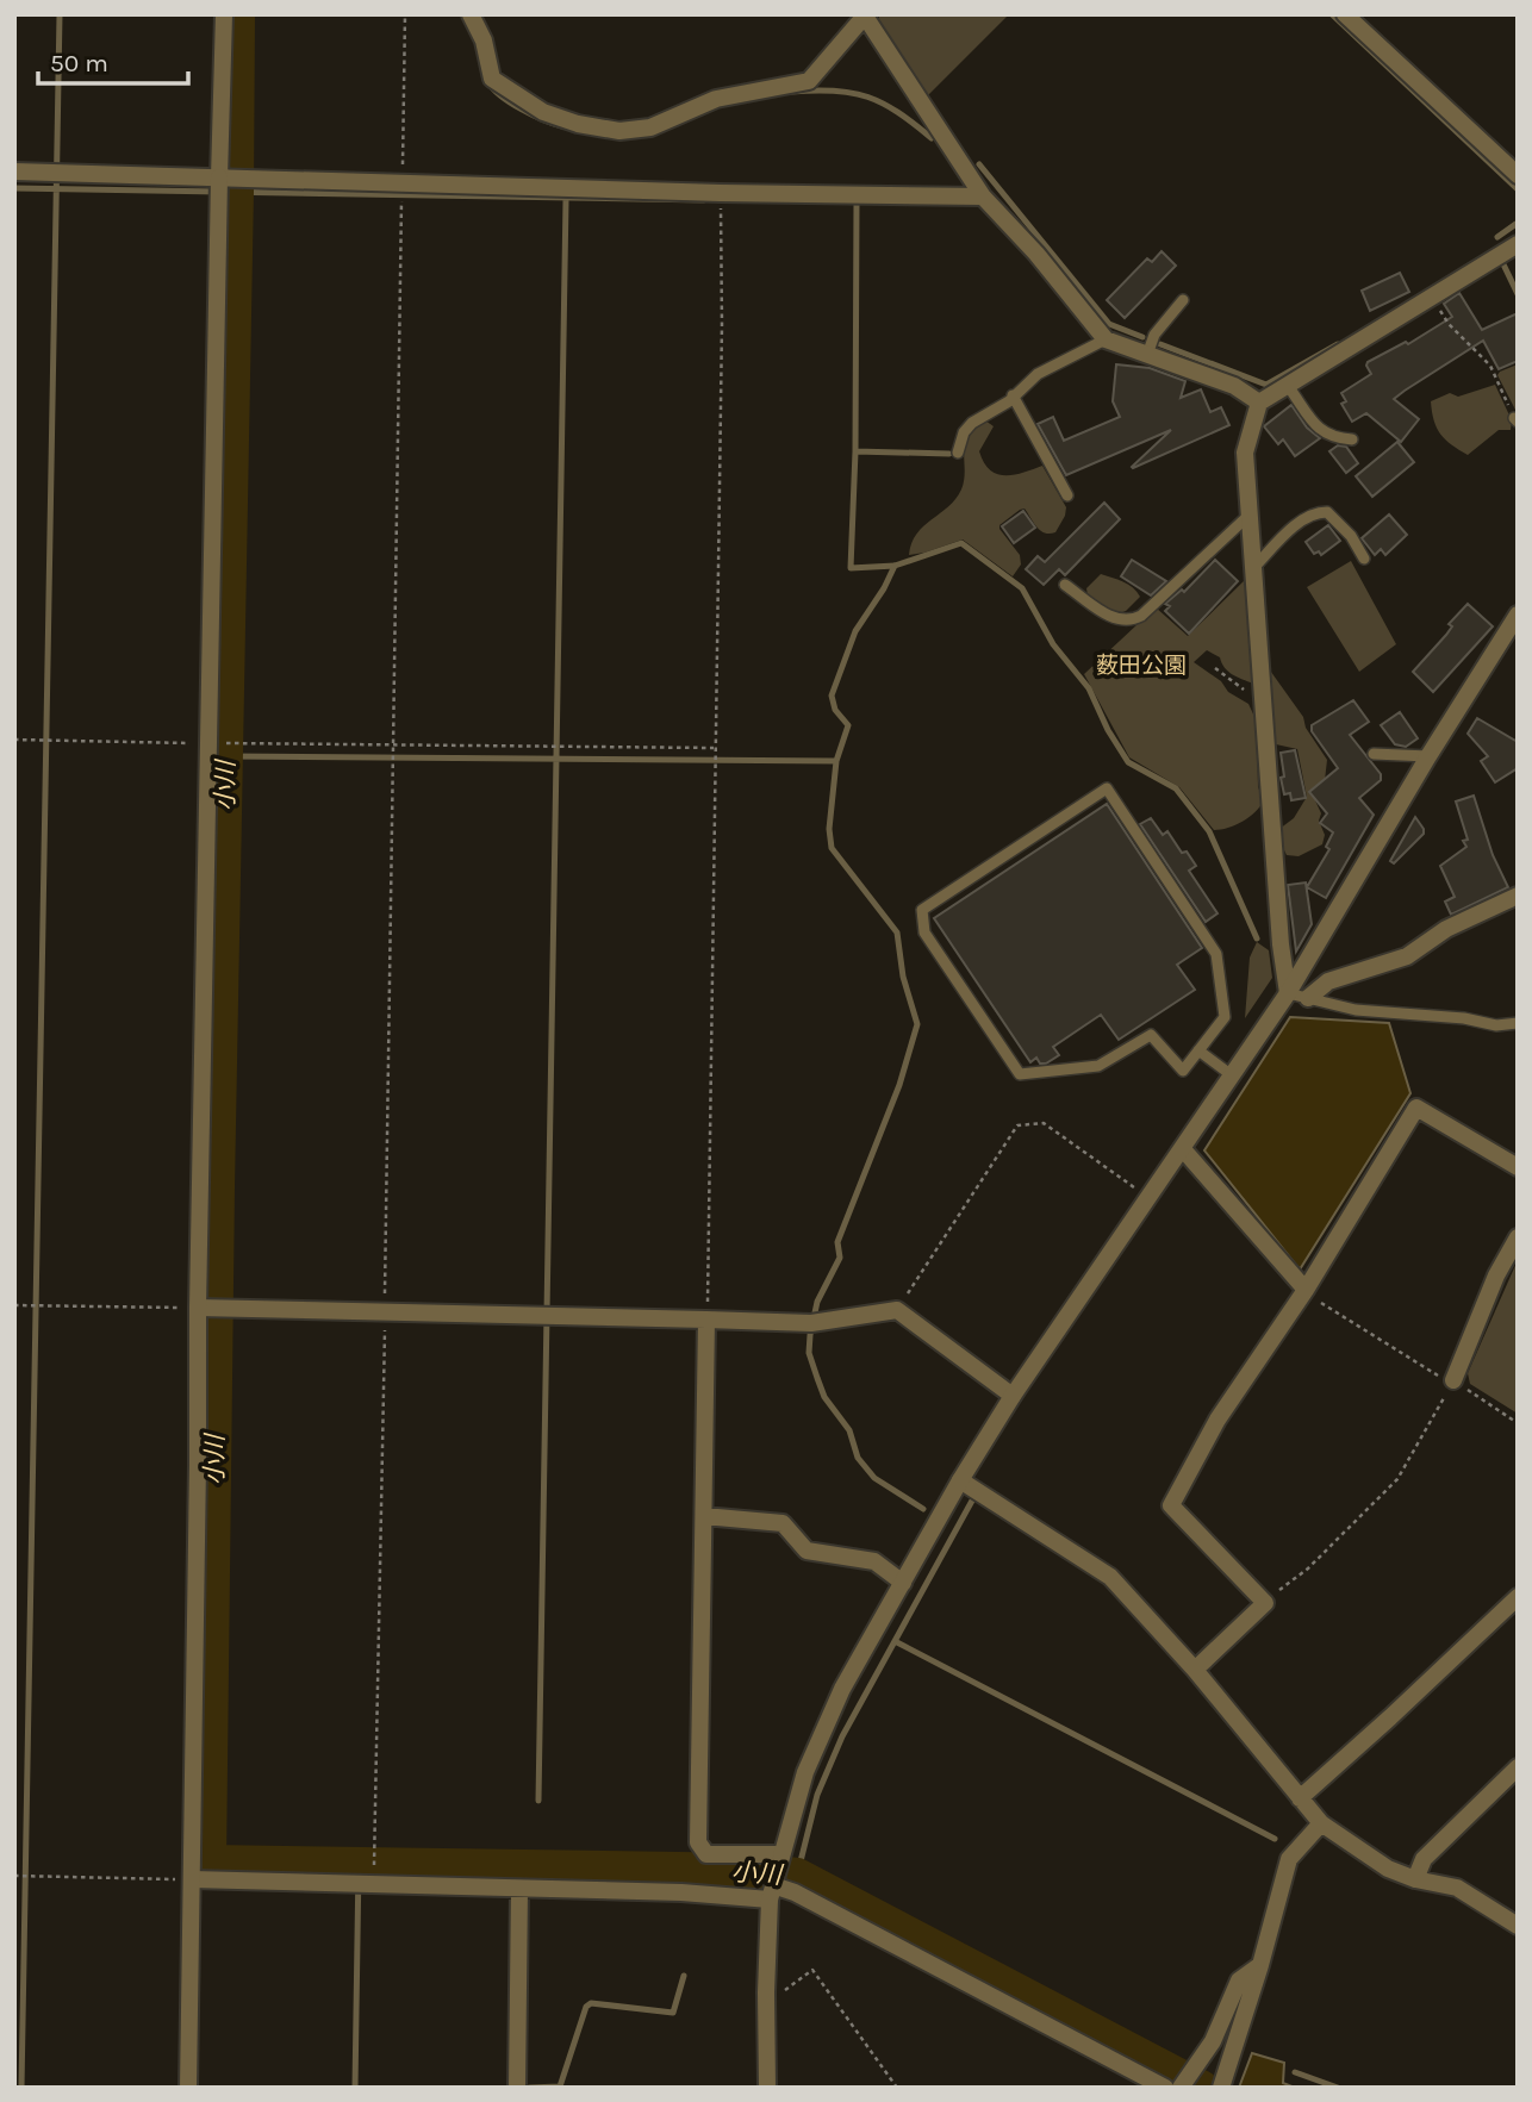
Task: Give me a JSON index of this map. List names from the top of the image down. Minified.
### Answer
{"water":["小川"],"parks":["薮田公園"],"scale_bar":"50 m"}
